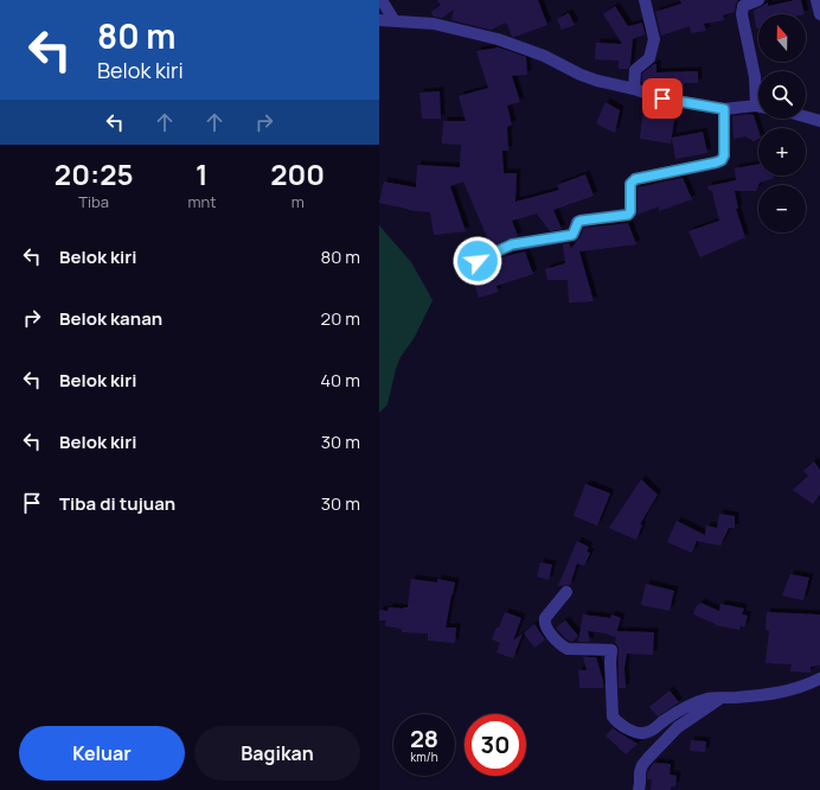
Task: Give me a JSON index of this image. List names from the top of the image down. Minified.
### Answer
{"north":"top","page":{"turn":["80 m","Belok kiri"],"map_buttons":["+","−"],"eta":["20:25","Tiba","1","mnt","200","m"],"list":[{"name":"Belok kiri","value":"80 m"},{"name":"Belok kanan","value":"20 m"},{"name":"Belok kiri","value":"40 m"},{"name":"Belok kiri","value":"30 m"},{"name":"Tiba di tujuan","value":"30 m"}],"speed":"28 km/h","limit":"30","buttons":["Keluar","Bagikan"]}}
